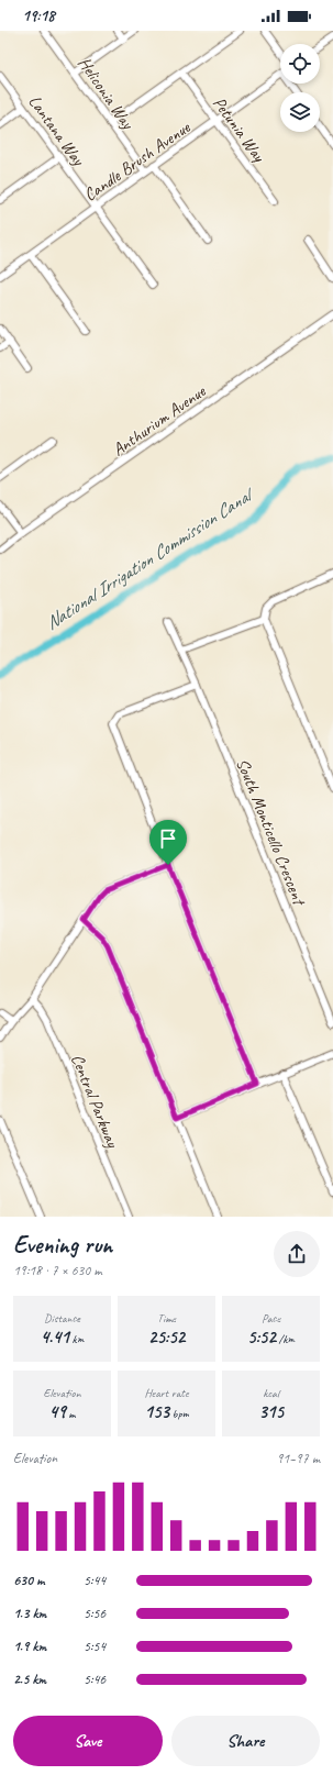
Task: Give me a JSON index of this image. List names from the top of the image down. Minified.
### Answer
{"streets":{"street":["Heliconia Way","Petunia Way","Lantana Way","Candle Brush Avenue","Anthurium Avenue","South Monticello Crescent","Central Parkway"]},"crossings":[["Heliconia Way","Candle Brush Avenue"],["Petunia Way","Candle Brush Avenue"],["Lantana Way","Candle Brush Avenue"]],"water":["National Irrigation Commission Canal"],"page":{"status":"19:18","heading":["Evening run","19:18 · 7 × 630 m"],"stats":[["Distance","4.41 km"],["Time","25:52"],["Pace","5:52 /km"],["Elevation","49 m"],["Heart rate","153 bpm"],["kcal","315"]],"chart":["Elevation","91–97 m"],"list":[{"name":"630 m","note":"5:44"},{"name":"1.3 km","note":"5:56"},{"name":"1.9 km","note":"5:54"},{"name":"2.5 km","note":"5:46"}],"buttons":["Save","Share"]}}
